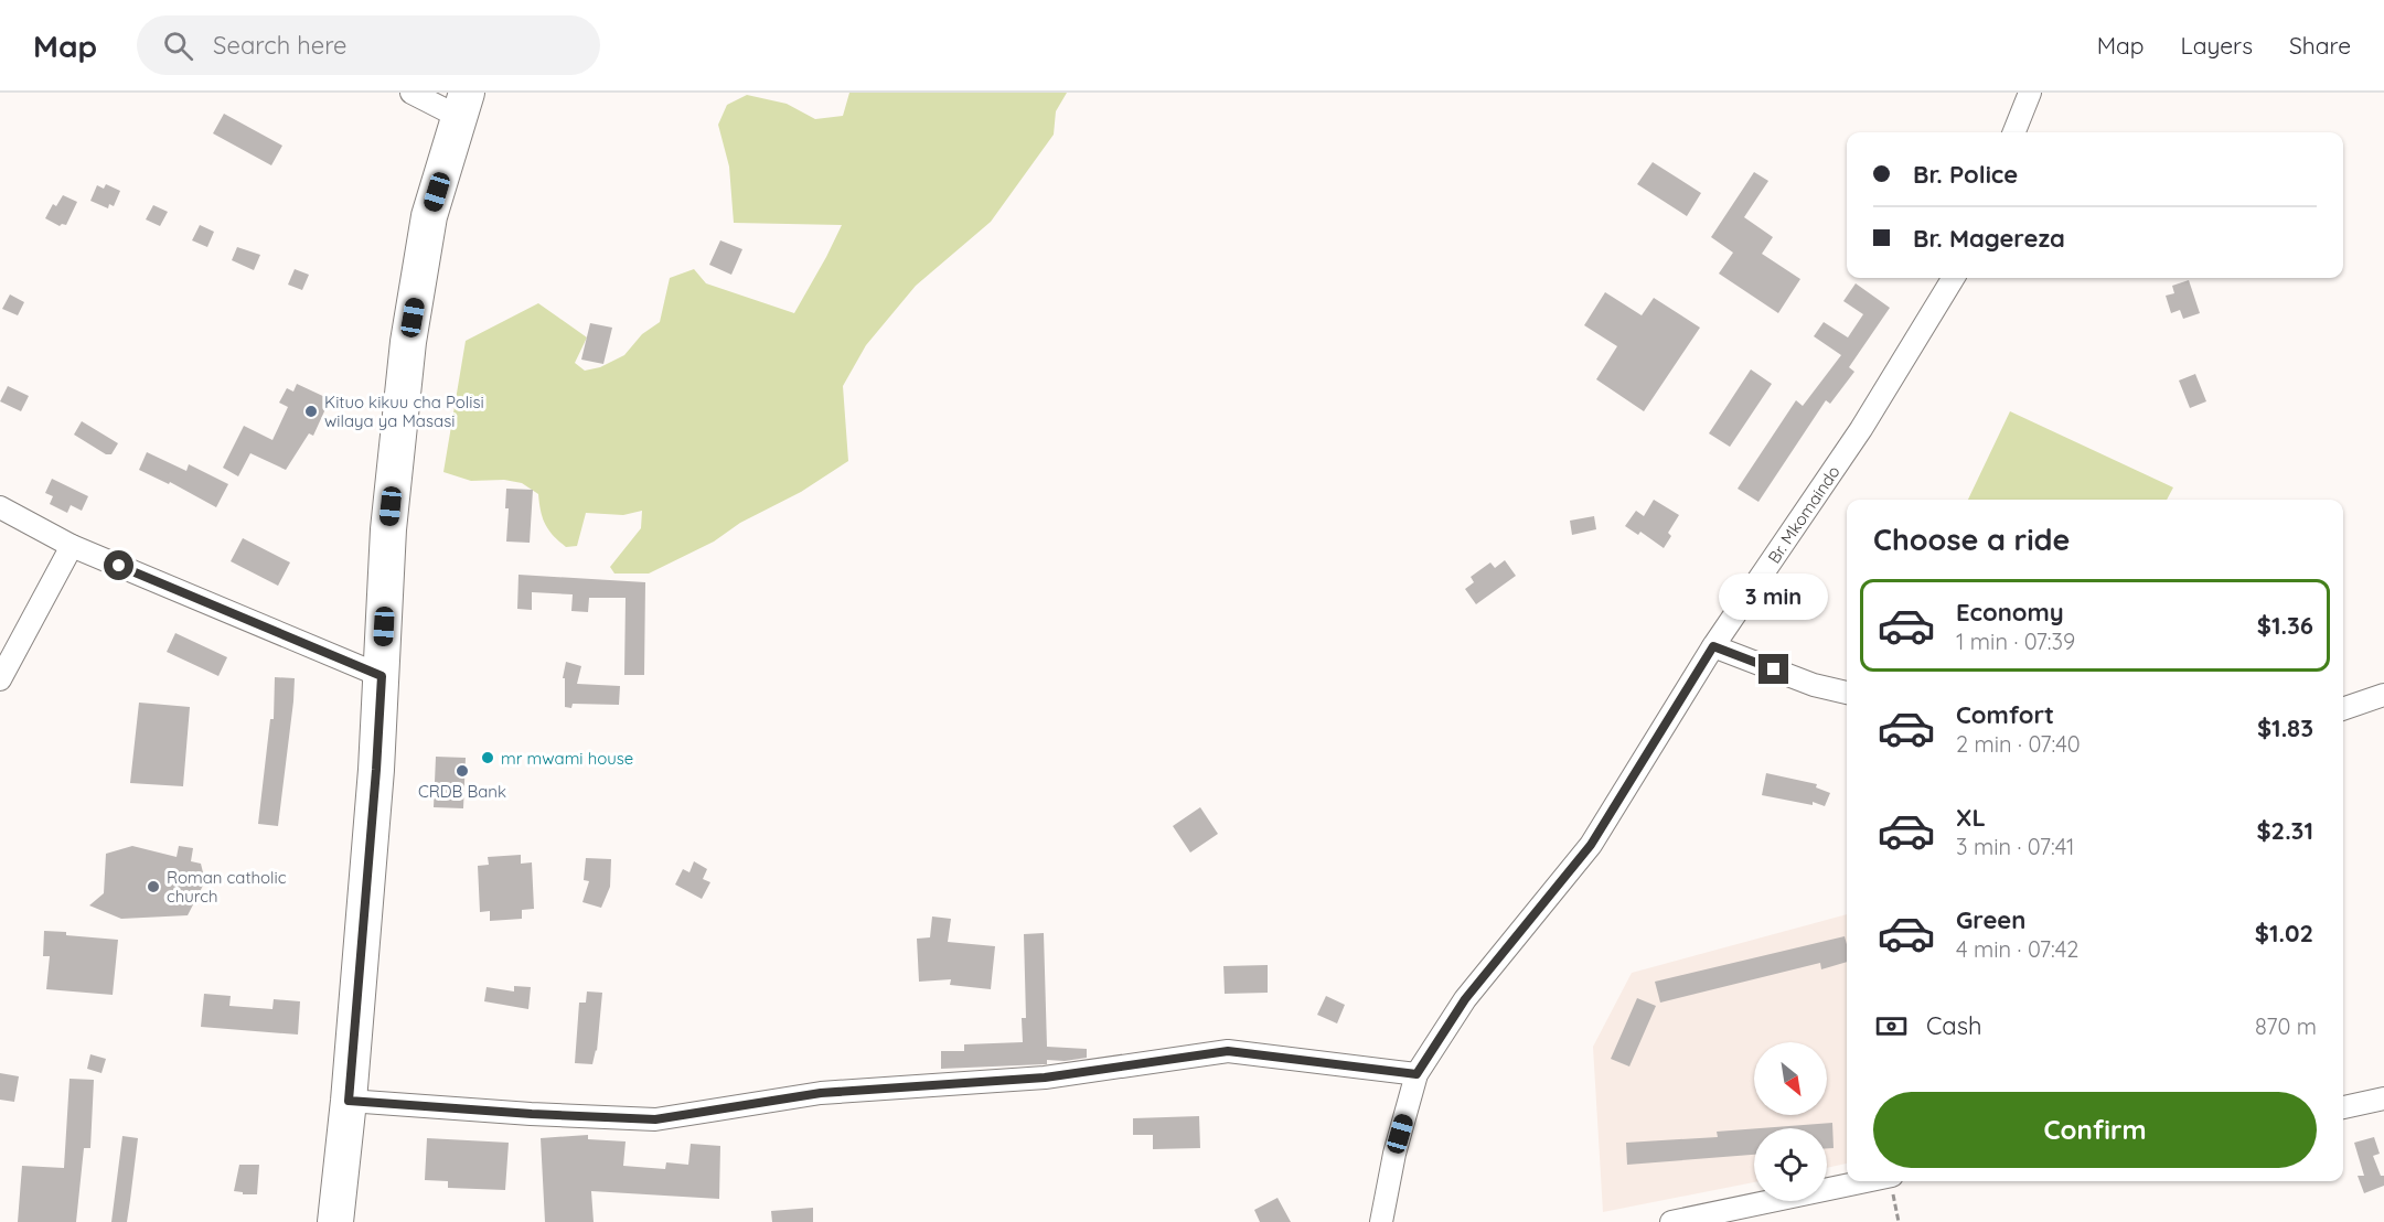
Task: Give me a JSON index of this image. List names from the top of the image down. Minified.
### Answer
{"streets":{"street":["Br. Mkomaindo"]},"places":["Kituo kikuu cha Polisi wilaya ya Masasi","mr mwami house","CRDB Bank","Roman catholic church"],"north":"bottom right","page":{"header":"Map","search":"Search here","nav":["Map","Layers","Share"],"banner":["Br. Police","Br. Magereza"],"heading":"Choose a ride","bubble":"3 min","list":[{"name":"Economy","note":"1 min · 07:39","value":"$1.36"},{"name":"Comfort","note":"2 min · 07:40","value":"$1.83"},{"name":"XL","note":"3 min · 07:41","value":"$2.31"},{"name":"Green","note":"4 min · 07:42","value":"$1.02"}],"pay":["Cash","870 m"],"buttons":"Confirm"}}
